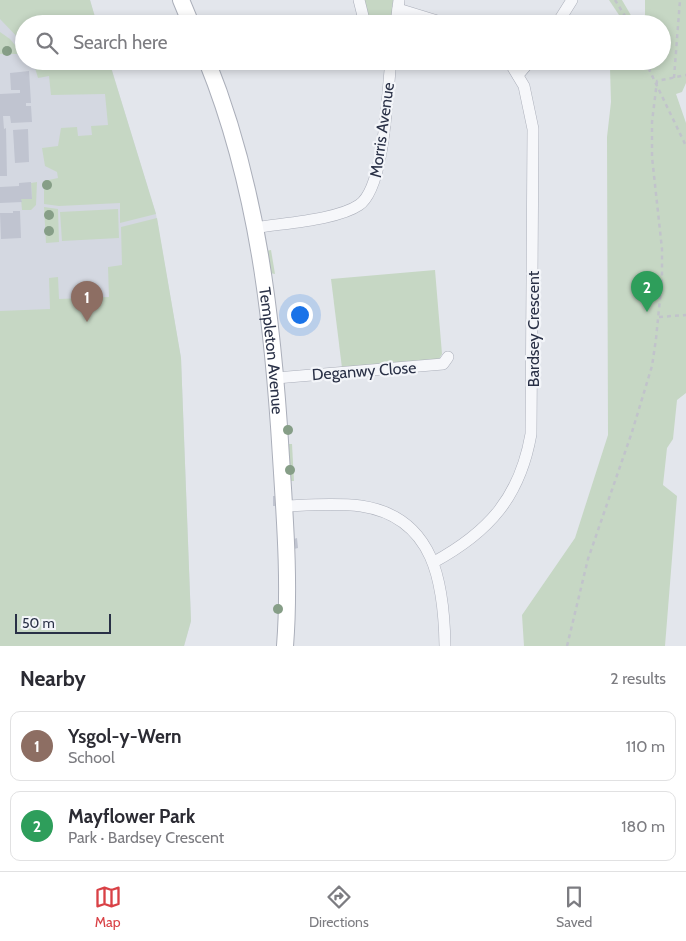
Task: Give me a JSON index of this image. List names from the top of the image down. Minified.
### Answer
{"streets":{"street":["Morris Avenue","Bardsey Crescent","Templeton Avenue","Deganwy Close"]},"crossings":[["Morris Avenue","Templeton Avenue"],["Templeton Avenue","Deganwy Close"]],"scale_bar":"50 m","page":{"search":"Search here","pins":["2","1"],"scale":"50 m","heading":["Nearby","2 results"],"list":[{"mark":"1","name":"Ysgol-y-Wern","note":"School","value":"110 m"},{"mark":"2","name":"Mayflower Park","note":"Park · Bardsey Crescent","value":"180 m"}],"nav":["Map","Directions","Saved"]}}
